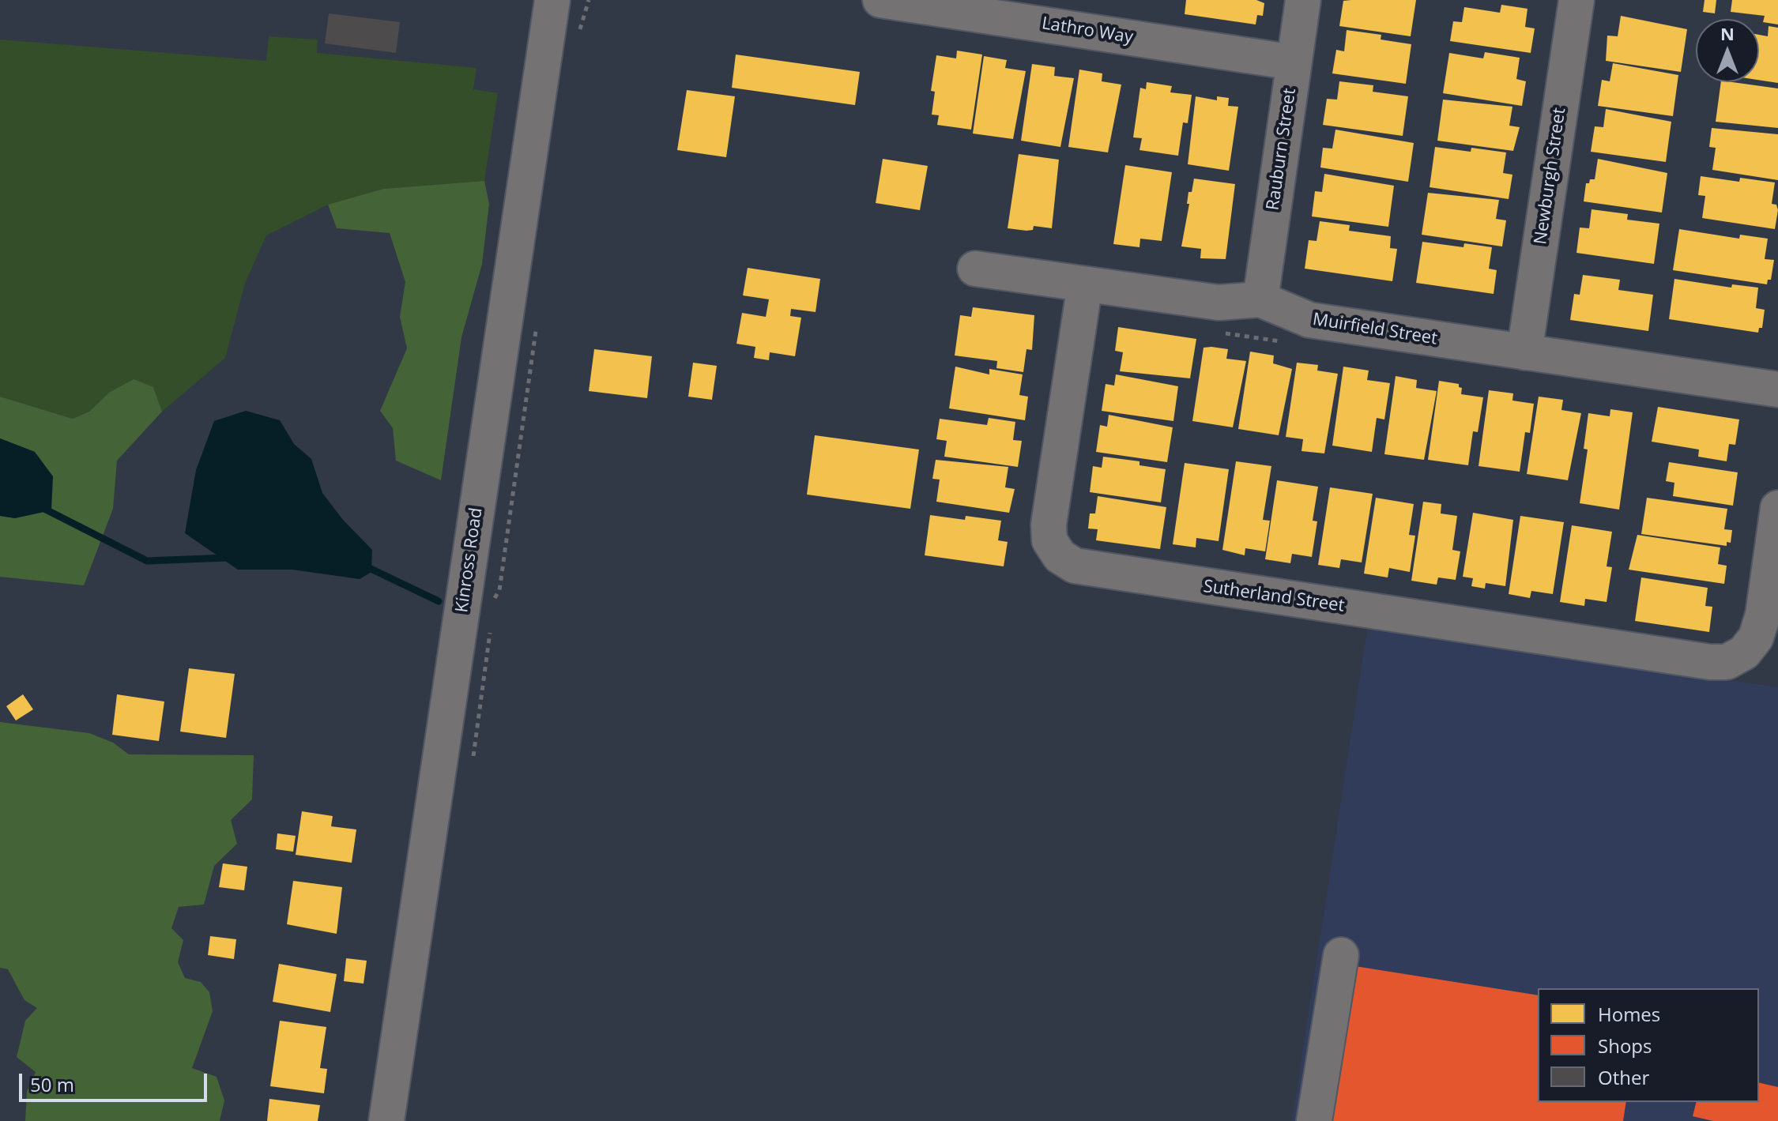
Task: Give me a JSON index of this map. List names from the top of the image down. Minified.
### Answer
{"streets":{"street":["Lathro Way","Rauburn Street","Newburgh Street","Muirfield Street","Kinross Road","Sutherland Street"]},"crossings":[["Lathro Way","Rauburn Street"],["Rauburn Street","Muirfield Street"],["Newburgh Street","Muirfield Street"],["Muirfield Street","Sutherland Street"]],"legend":["Homes","Shops","Other"],"scale_bar":"50 m","north":"top"}
